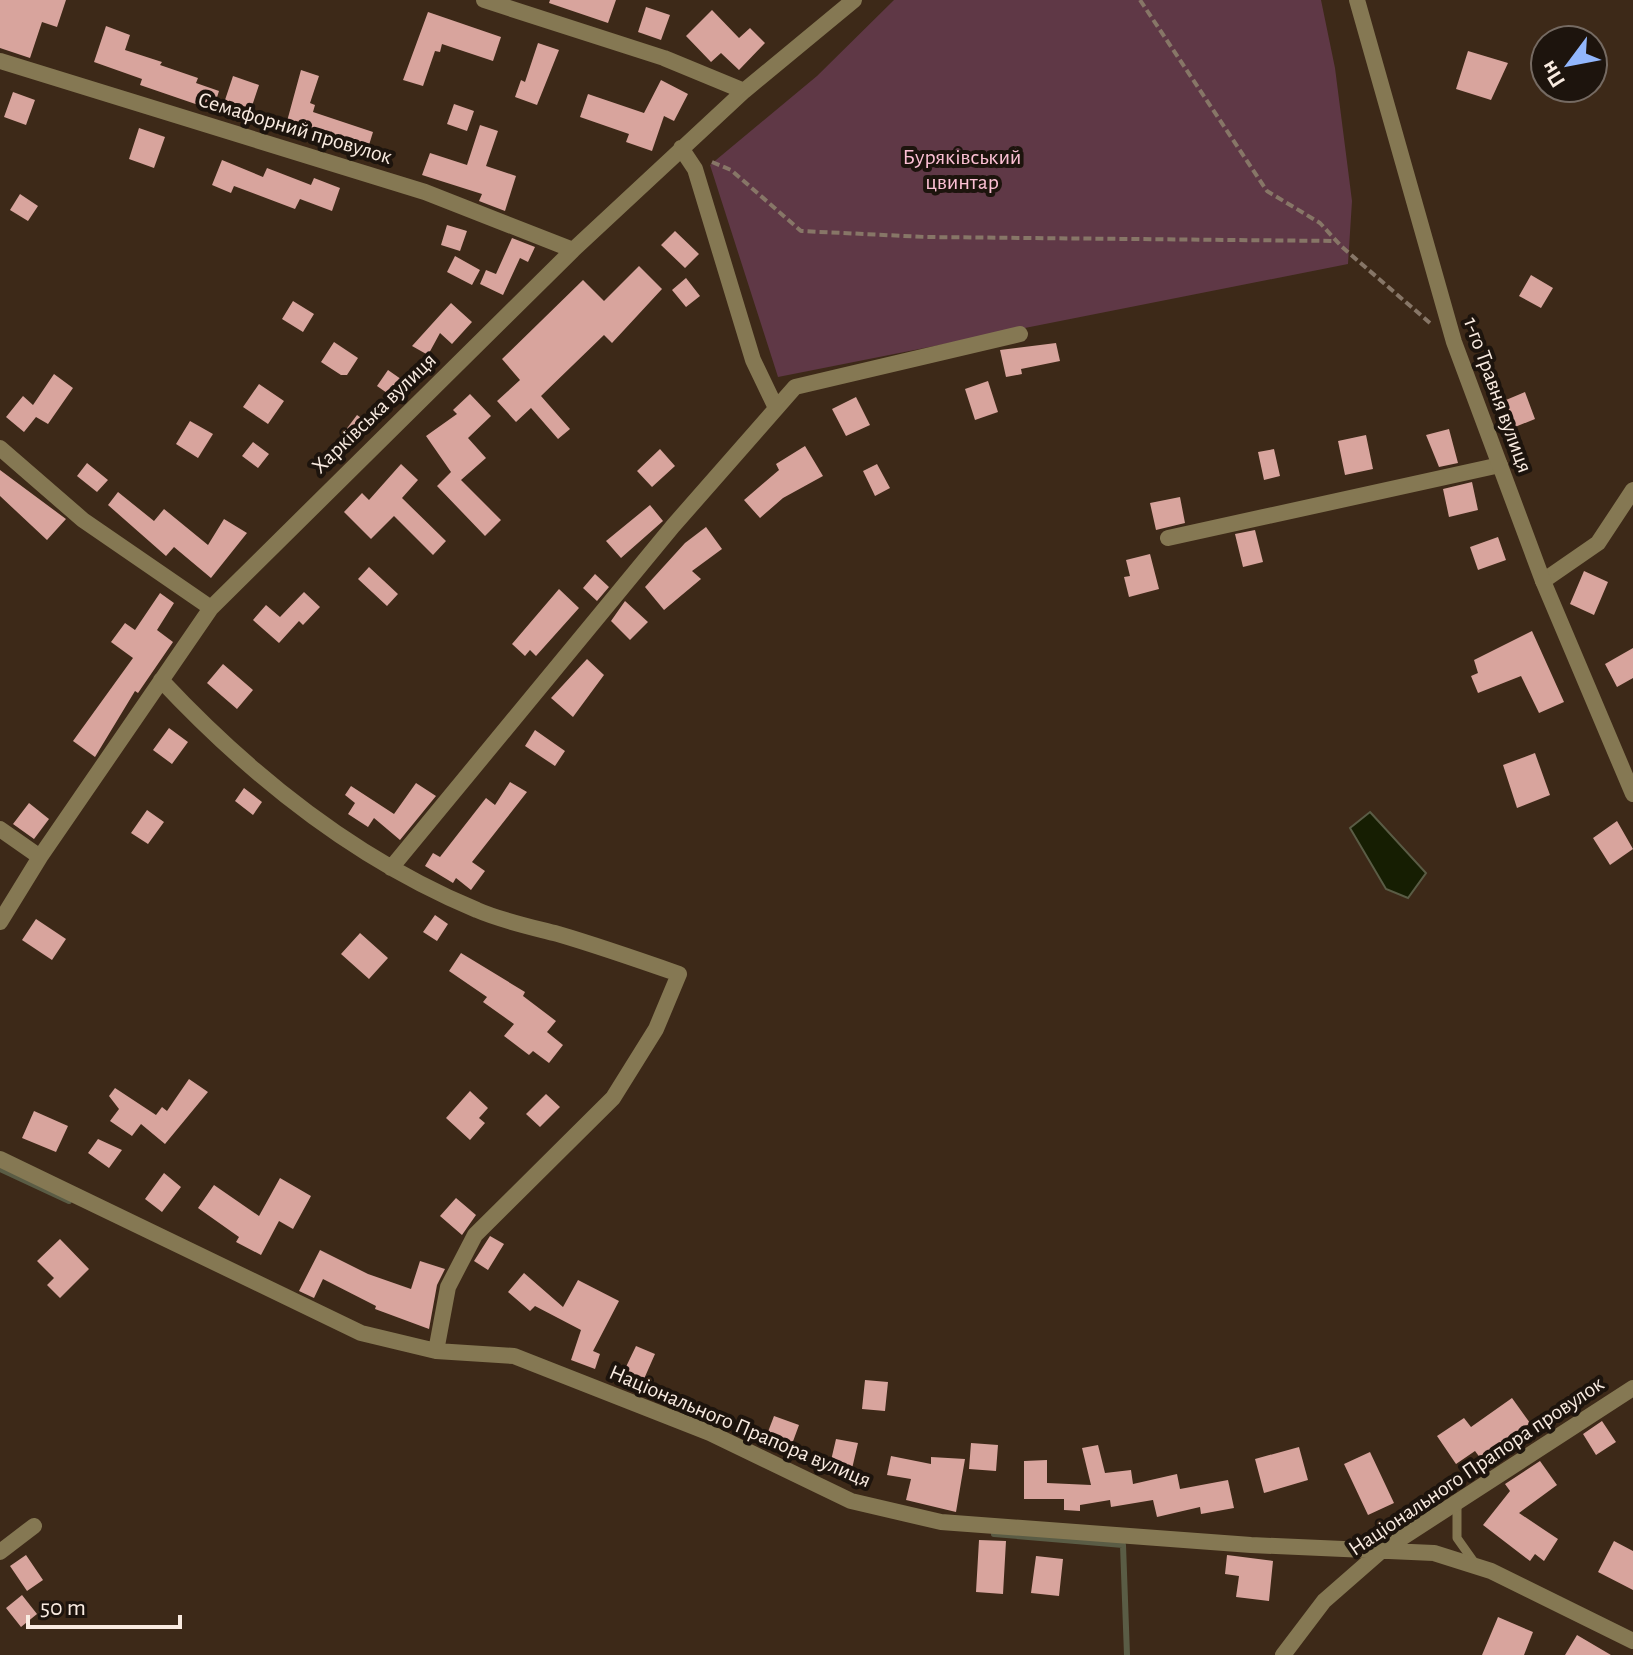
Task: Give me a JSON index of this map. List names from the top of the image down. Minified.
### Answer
{"streets":{"street":["Семафорний провулок","1-го Травня вулиця","Харківська вулиця","Національного Прапора вулиця","Національного Прапора провулок"]},"crossings":[["Семафорний провулок","Харківська вулиця"],["Національного Прапора вулиця","Національного Прапора провулок"]],"parks":["Буряківський цвинтар"],"scale_bar":"50 m","north":"bottom left"}
